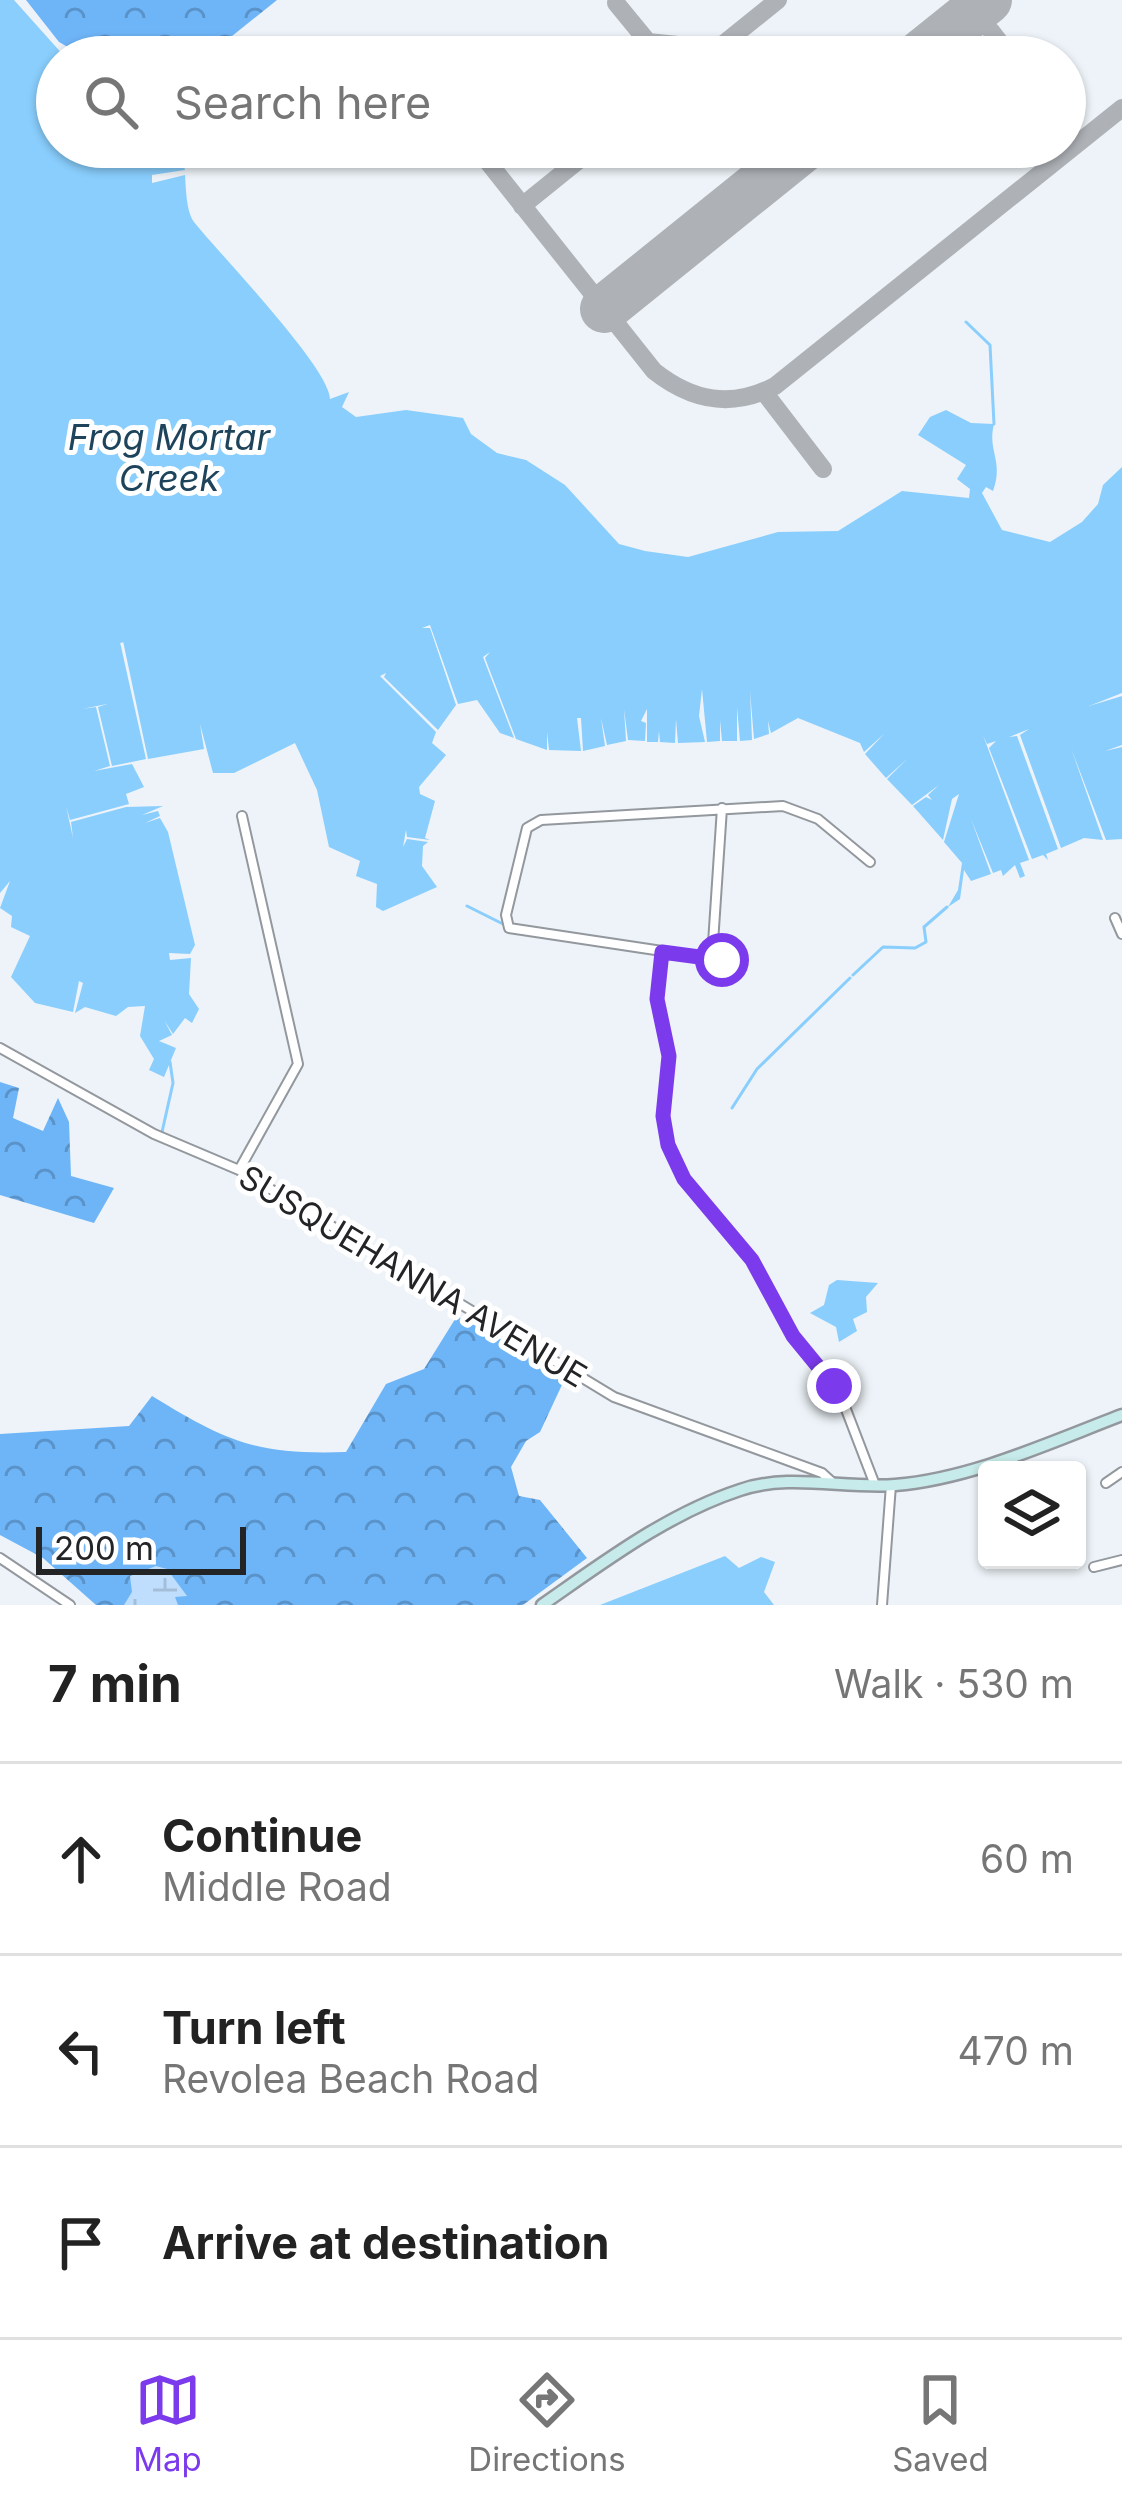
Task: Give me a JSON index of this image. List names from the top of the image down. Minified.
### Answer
{"streets":{"street":["SUSQUEHANNA AVENUE"]},"water":["Frog Mortar Creek"],"scale_bar":"200 m","page":{"search":"Search here","scale":"200 m","heading":["7 min","Walk · 530 m"],"list":[["Continue","Middle Road","60 m"],["Turn left","Revolea Beach Road","470 m"],"Arrive at destination"],"nav":["Map","Directions","Saved"]}}
